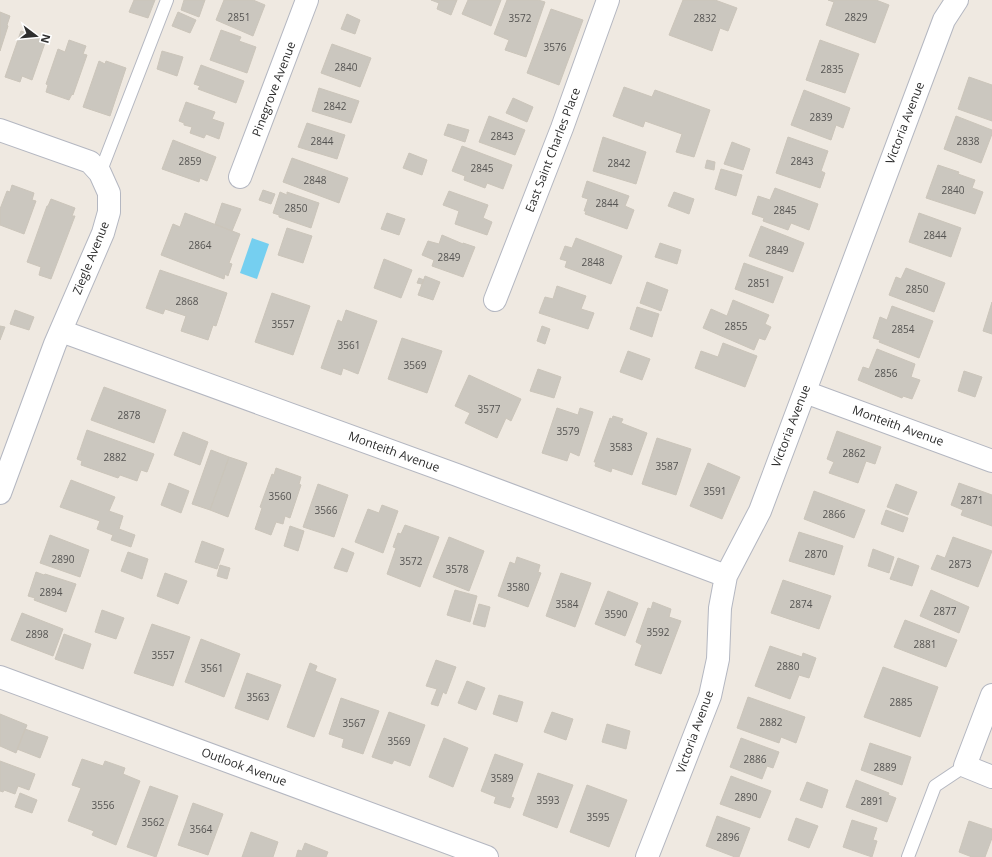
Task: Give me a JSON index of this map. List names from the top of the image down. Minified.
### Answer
{"streets":{"street":["Pinegrove Avenue","Victoria Avenue","East Saint Charles Place","Ziegle Avenue","Monteith Avenue","Outlook Avenue"]},"crossings":[["Victoria Avenue","Monteith Avenue"],["Ziegle Avenue","Monteith Avenue"]],"house_numbers":["2851","2829","3572","2832","3576","2840","2835","2842","2839","2843","2844","2838","2859","2843","2842","2845","2848","2840","2844","2850","2845","2844","2864","2849","2849","2848","2851","2850","2868","3557","2855","2854","3561","3569","2856","3577","2878","3579","3583","2862","2882","3587","3591","3560","2871","3566","2866","2870","2890","3572","2873","3578","3580","2894","3584","2874","2877","3590","3592","2898","2881","3557","2880","3561","3563","2885","2882","3567","3569","2886","2889","3589","2890","3593","2891","3556","3595","3562","3564","2896"],"north":"right"}
